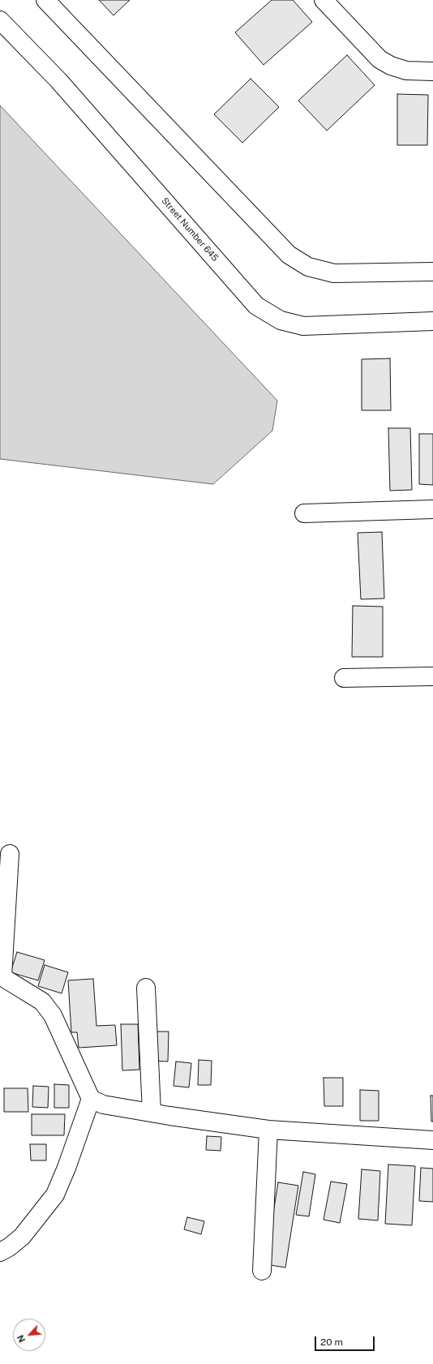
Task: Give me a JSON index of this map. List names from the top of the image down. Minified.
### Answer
{"streets":{"street":["Street Number 645"]},"scale_bar":"20 m","north":"bottom left"}
